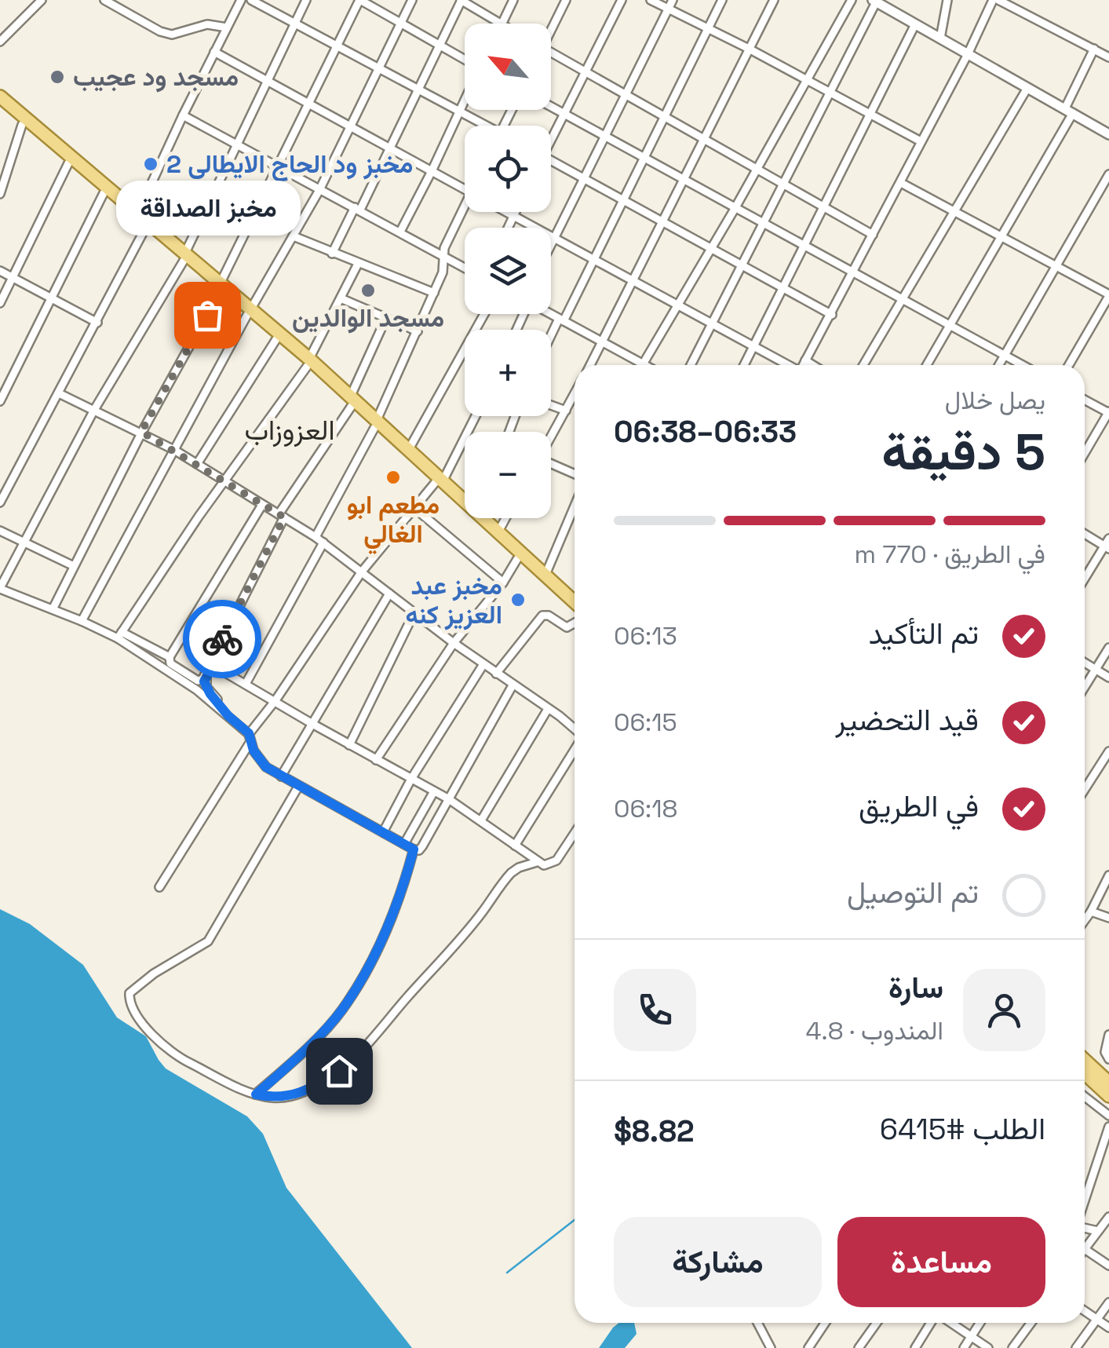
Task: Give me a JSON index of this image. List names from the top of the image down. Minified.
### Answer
{"districts":["العزوزاب"],"places":["مسجد ود عجيب","مخبز ود الحاج الايطالي 2","مسجد الوالدين","مخبز الصداقة","مطعم ابو الغالي","مخبز عبد العزيز كنه"],"north":"top left","page":{"map_buttons":["+","−"],"bubble":"مخبز الصداقة","heading":["5 دقيقة","يصل خلال","06:33–06:38"],"panel":["سارة","المندوب · 4.8","الطلب #6415","$8.82"],"bar":"في الطريق · 770 m","list":[["تم التأكيد","06:13"],["قيد التحضير","06:15"],["في الطريق","06:18"],"تم التوصيل"],"buttons":["مساعدة","مشاركة"]}}
